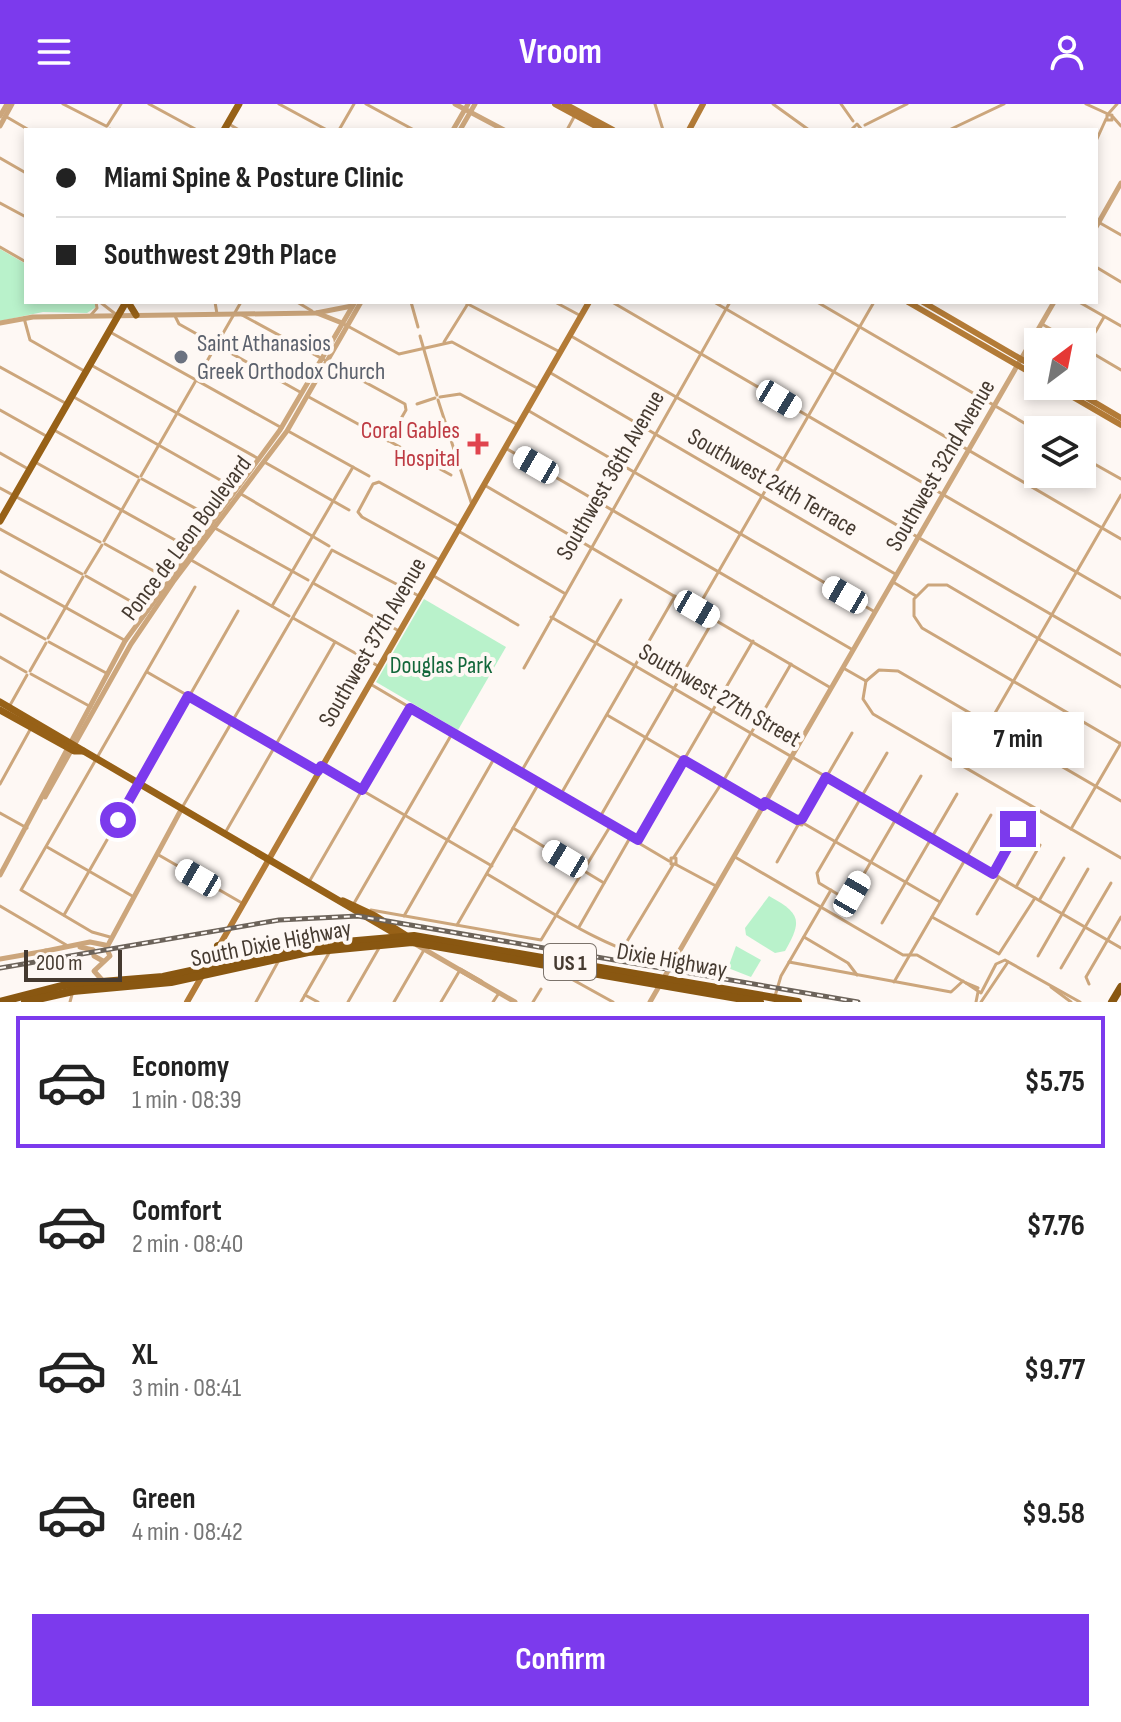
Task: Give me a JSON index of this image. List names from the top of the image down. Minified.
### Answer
{"streets":{"highway":["South Dixie Highway","Dixie Highway","US 1"],"main road":["Southwest 37th Avenue"],"street":["Southwest 32nd Avenue","Southwest 36th Avenue","Southwest 24th Terrace","Ponce de Leon Boulevard","Southwest 27th Street"]},"crossings":[["Southwest 32nd Avenue","Southwest 24th Terrace"],["Southwest 32nd Avenue","Southwest 27th Street"],["Southwest 32nd Avenue","South Dixie Highway"],["Southwest 32nd Avenue","Dixie Highway"],["Southwest 36th Avenue","Southwest 24th Terrace"],["Southwest 36th Avenue","Southwest 27th Street"],["Southwest 24th Terrace","Southwest 37th Avenue"],["Southwest 37th Avenue","South Dixie Highway"],["South Dixie Highway","Dixie Highway"]],"parks":["Douglas Park"],"places":{"other":["Saint Athanasios Greek Orthodox Church"],"health":["Coral Gables Hospital"]},"scale_bar":"200 m","north":"top right","page":{"header":"Vroom","banner":["Miami Spine & Posture Clinic","Southwest 29th Place"],"bubble":"7 min","scale":"200 m","list":[{"name":"Economy","note":"1 min · 08:39","value":"$5.75"},{"name":"Comfort","note":"2 min · 08:40","value":"$7.76"},{"name":"XL","note":"3 min · 08:41","value":"$9.77"},{"name":"Green","note":"4 min · 08:42","value":"$9.58"}],"buttons":"Confirm"}}
